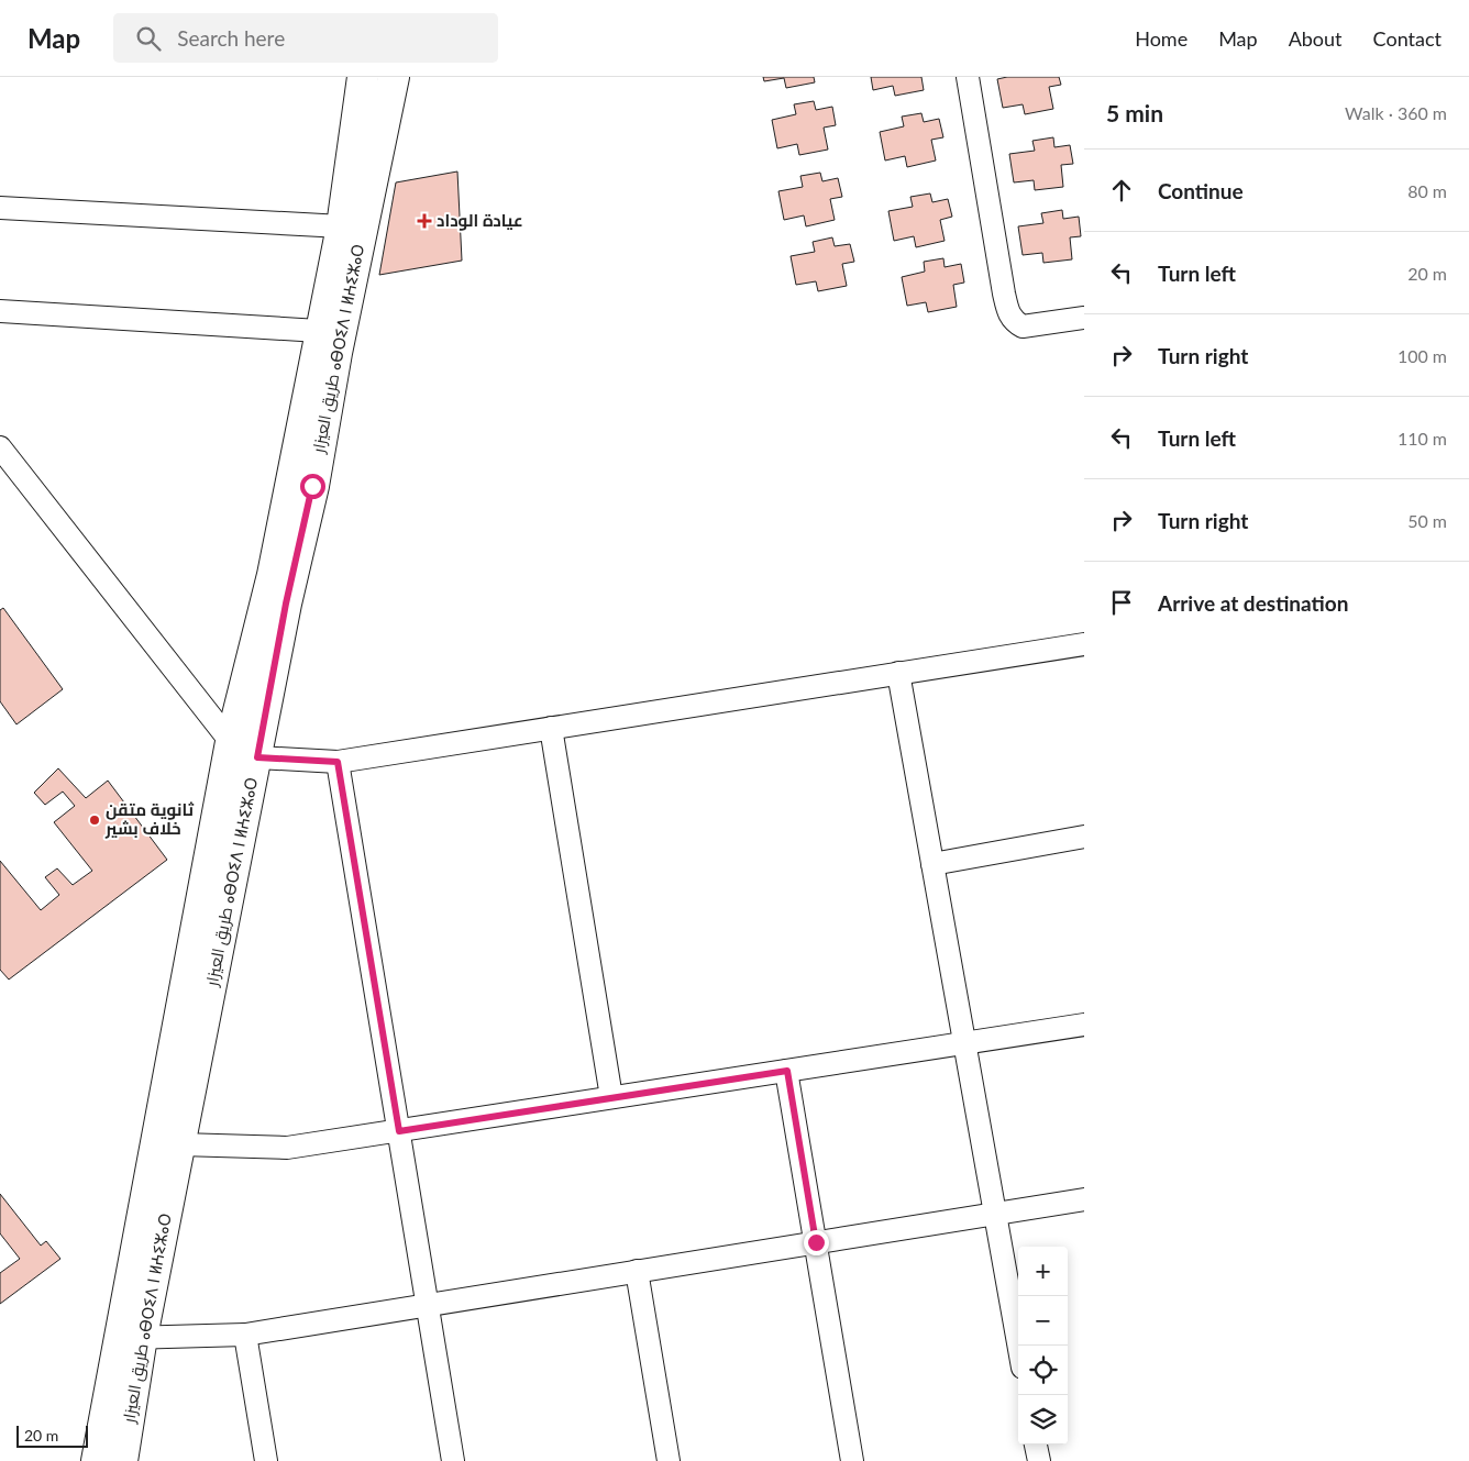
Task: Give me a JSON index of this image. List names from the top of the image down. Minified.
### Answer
{"streets":{"main road":["طريق العيزار ⴰⴱⵔⵉⴷ ⵏ ⵍⵄⵉⵣⴰⵔ"]},"places":{"health":["عيادة الوداد"],"other":["ثانوية متقن خلاف بشير"]},"scale_bar":"20 m","page":{"header":"Map","search":"Search here","nav":["Home","Map","About","Contact"],"heading":["5 min","Walk · 360 m"],"list":[["Continue","80 m"],["Turn left","20 m"],["Turn right","100 m"],["Turn left","110 m"],["Turn right","50 m"],"Arrive at destination"],"map_buttons":["+","−"],"scale":"20 m"}}
